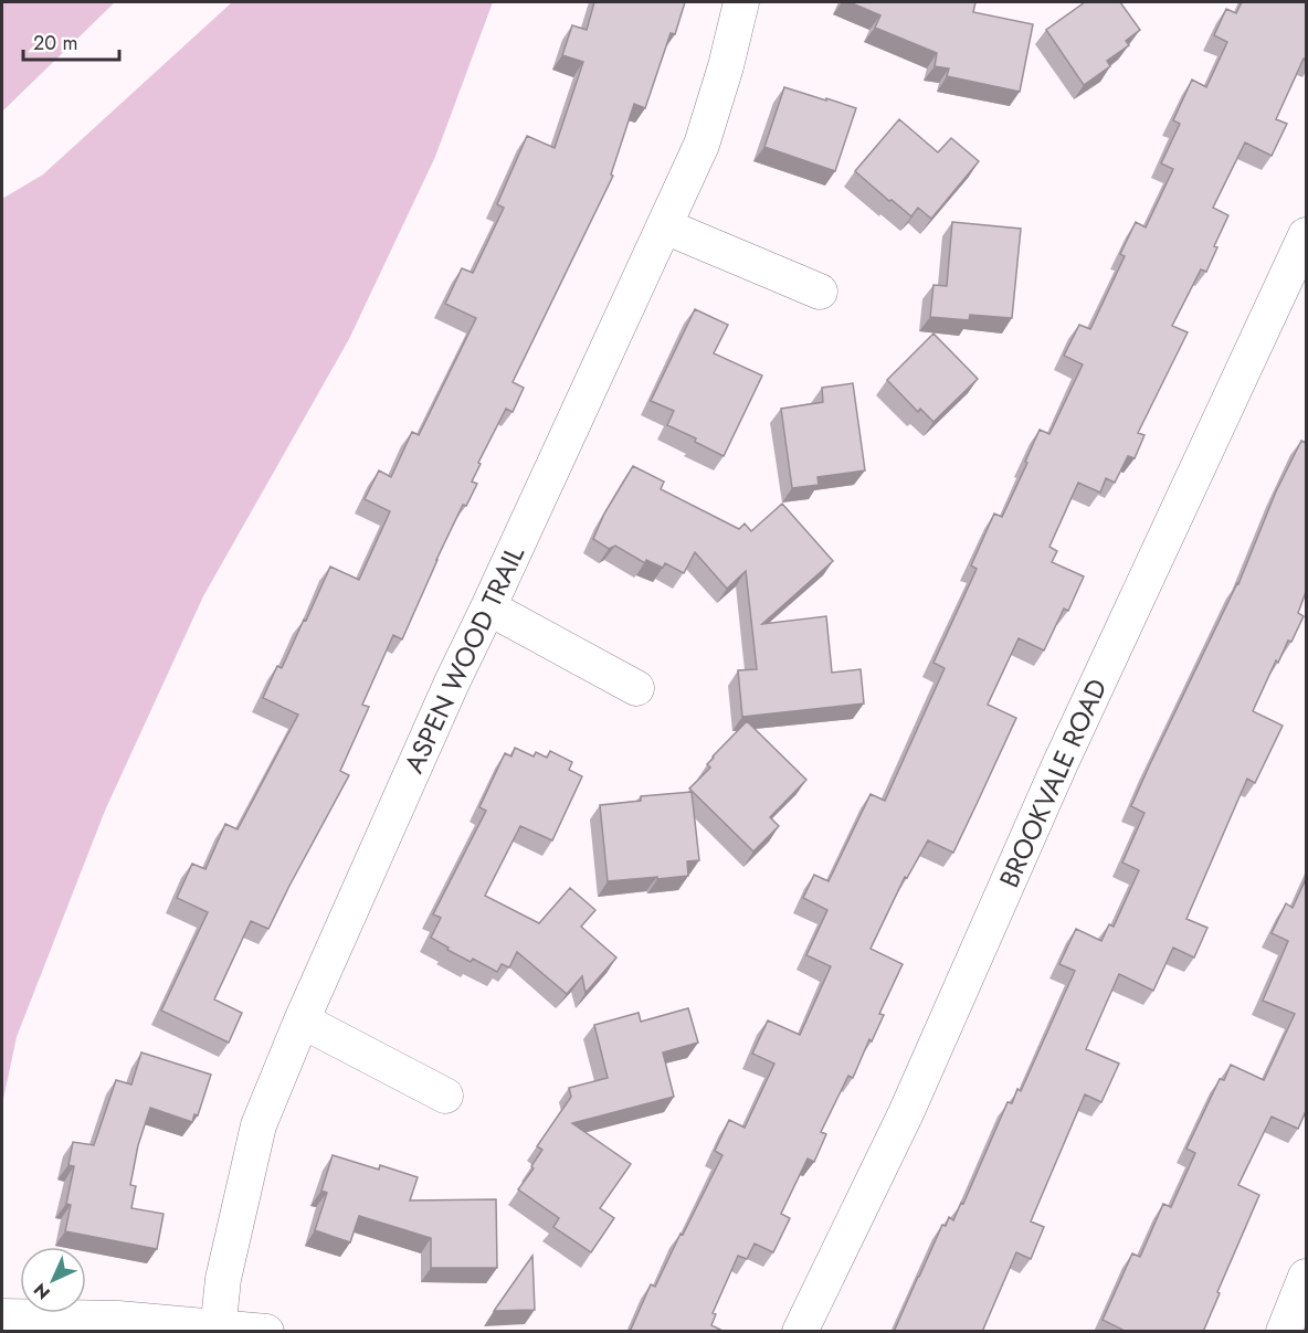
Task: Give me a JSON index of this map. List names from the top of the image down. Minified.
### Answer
{"streets":{"street":["ASPEN WOOD TRAIL","BROOKVALE ROAD"]},"scale_bar":"20 m","north":"bottom left"}
